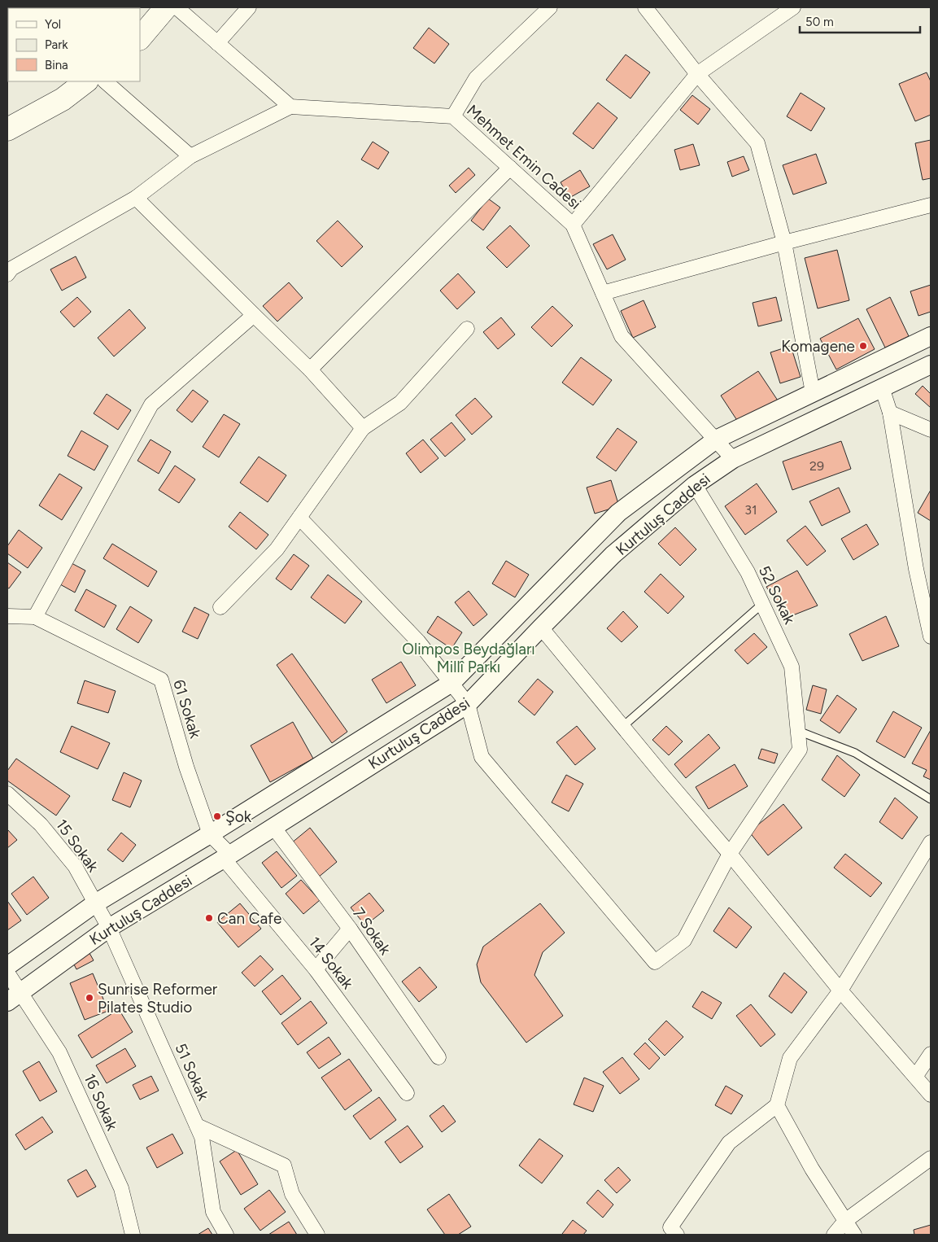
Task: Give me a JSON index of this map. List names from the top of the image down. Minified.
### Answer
{"streets":{"street":["Mehmet Emin Cadesi","Kurtuluş Caddesi","52 Sokak","61 Sokak","15 Sokak","7 Sokak","14 Sokak","51 Sokak","16 Sokak"]},"crossings":[["Mehmet Emin Cadesi","Kurtuluş Caddesi"],["Kurtuluş Caddesi","52 Sokak"],["Kurtuluş Caddesi","61 Sokak"],["Kurtuluş Caddesi","15 Sokak"],["Kurtuluş Caddesi","7 Sokak"],["Kurtuluş Caddesi","14 Sokak"],["Kurtuluş Caddesi","51 Sokak"],["Kurtuluş Caddesi","16 Sokak"],["61 Sokak","14 Sokak"],["15 Sokak","51 Sokak"]],"parks":["Olimpos Beydağları Millî Parkı"],"places":["Komagene","Şok","Can Cafe","Sunrise Reformer Pilates Studio"],"house_numbers":["29","31"],"legend":["Yol","Park","Bina"],"scale_bar":"50 m"}
